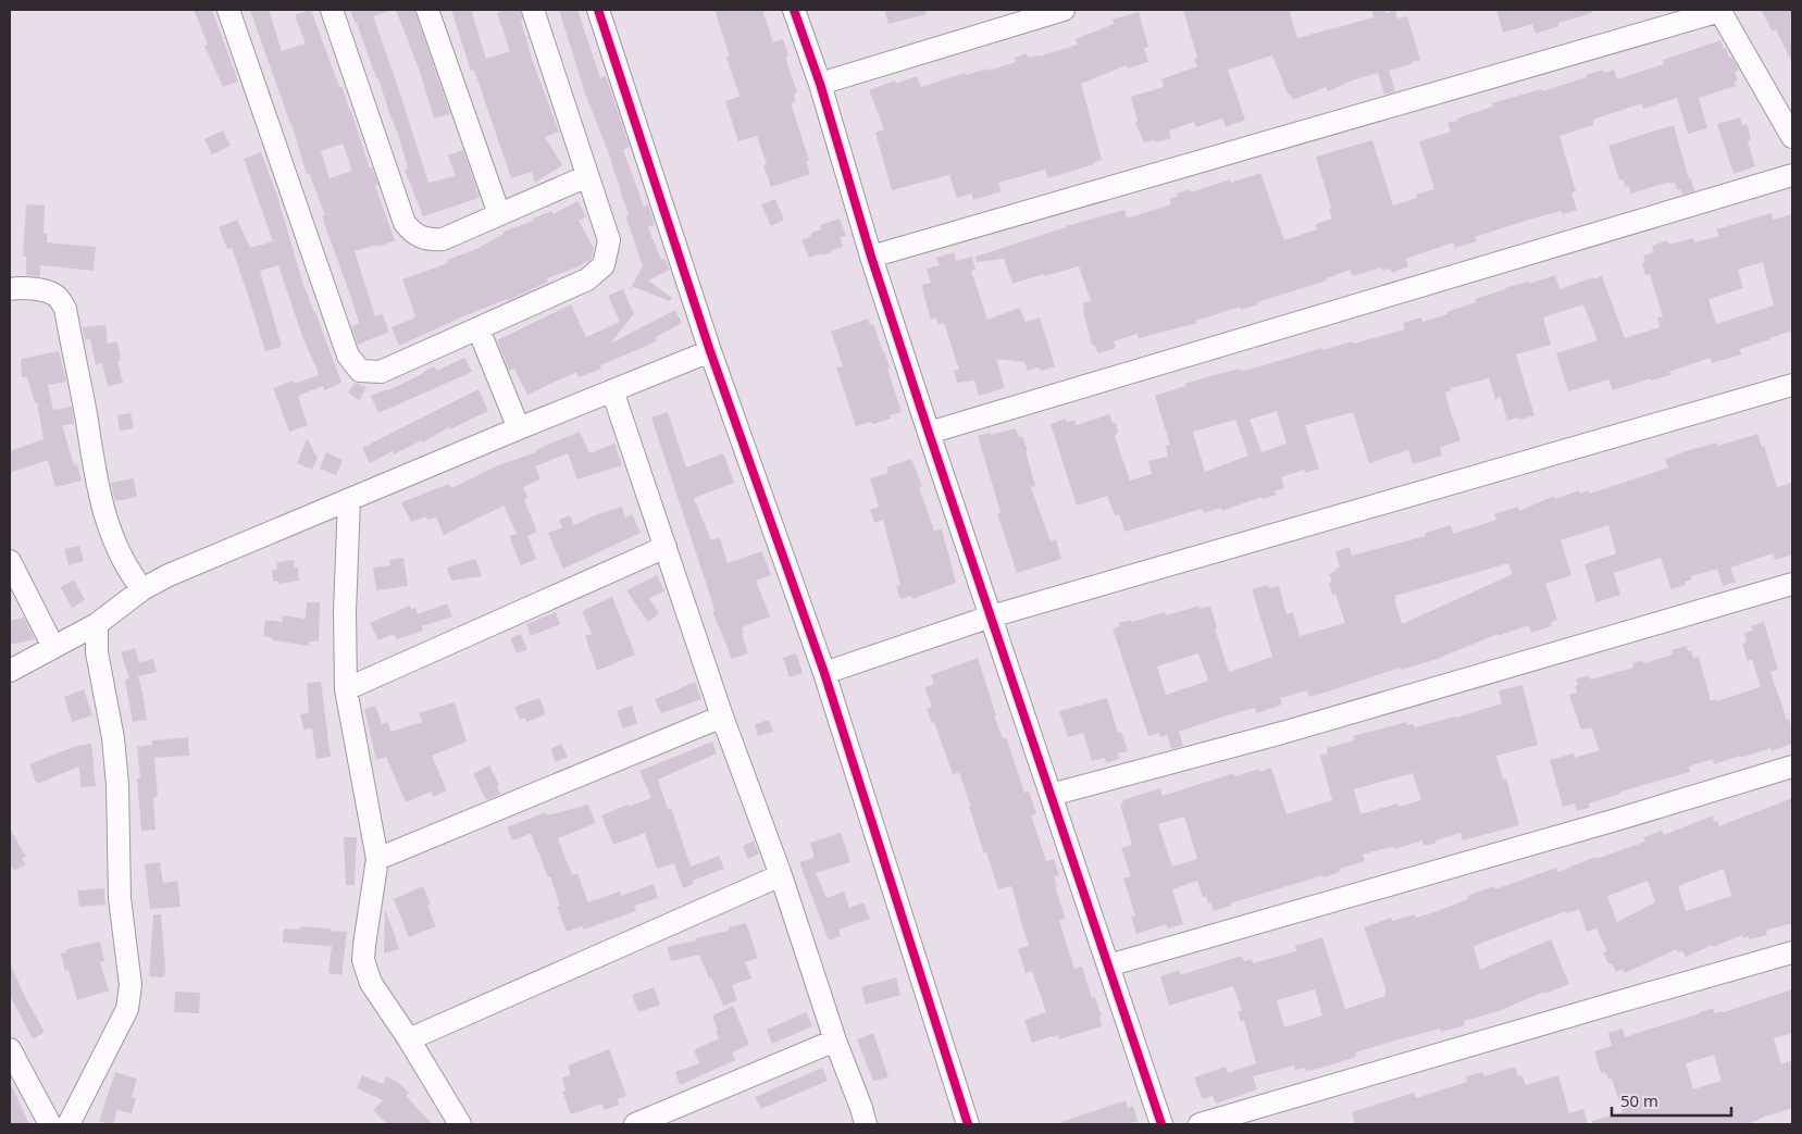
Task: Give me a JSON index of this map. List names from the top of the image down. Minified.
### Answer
{"scale_bar":"50 m"}
